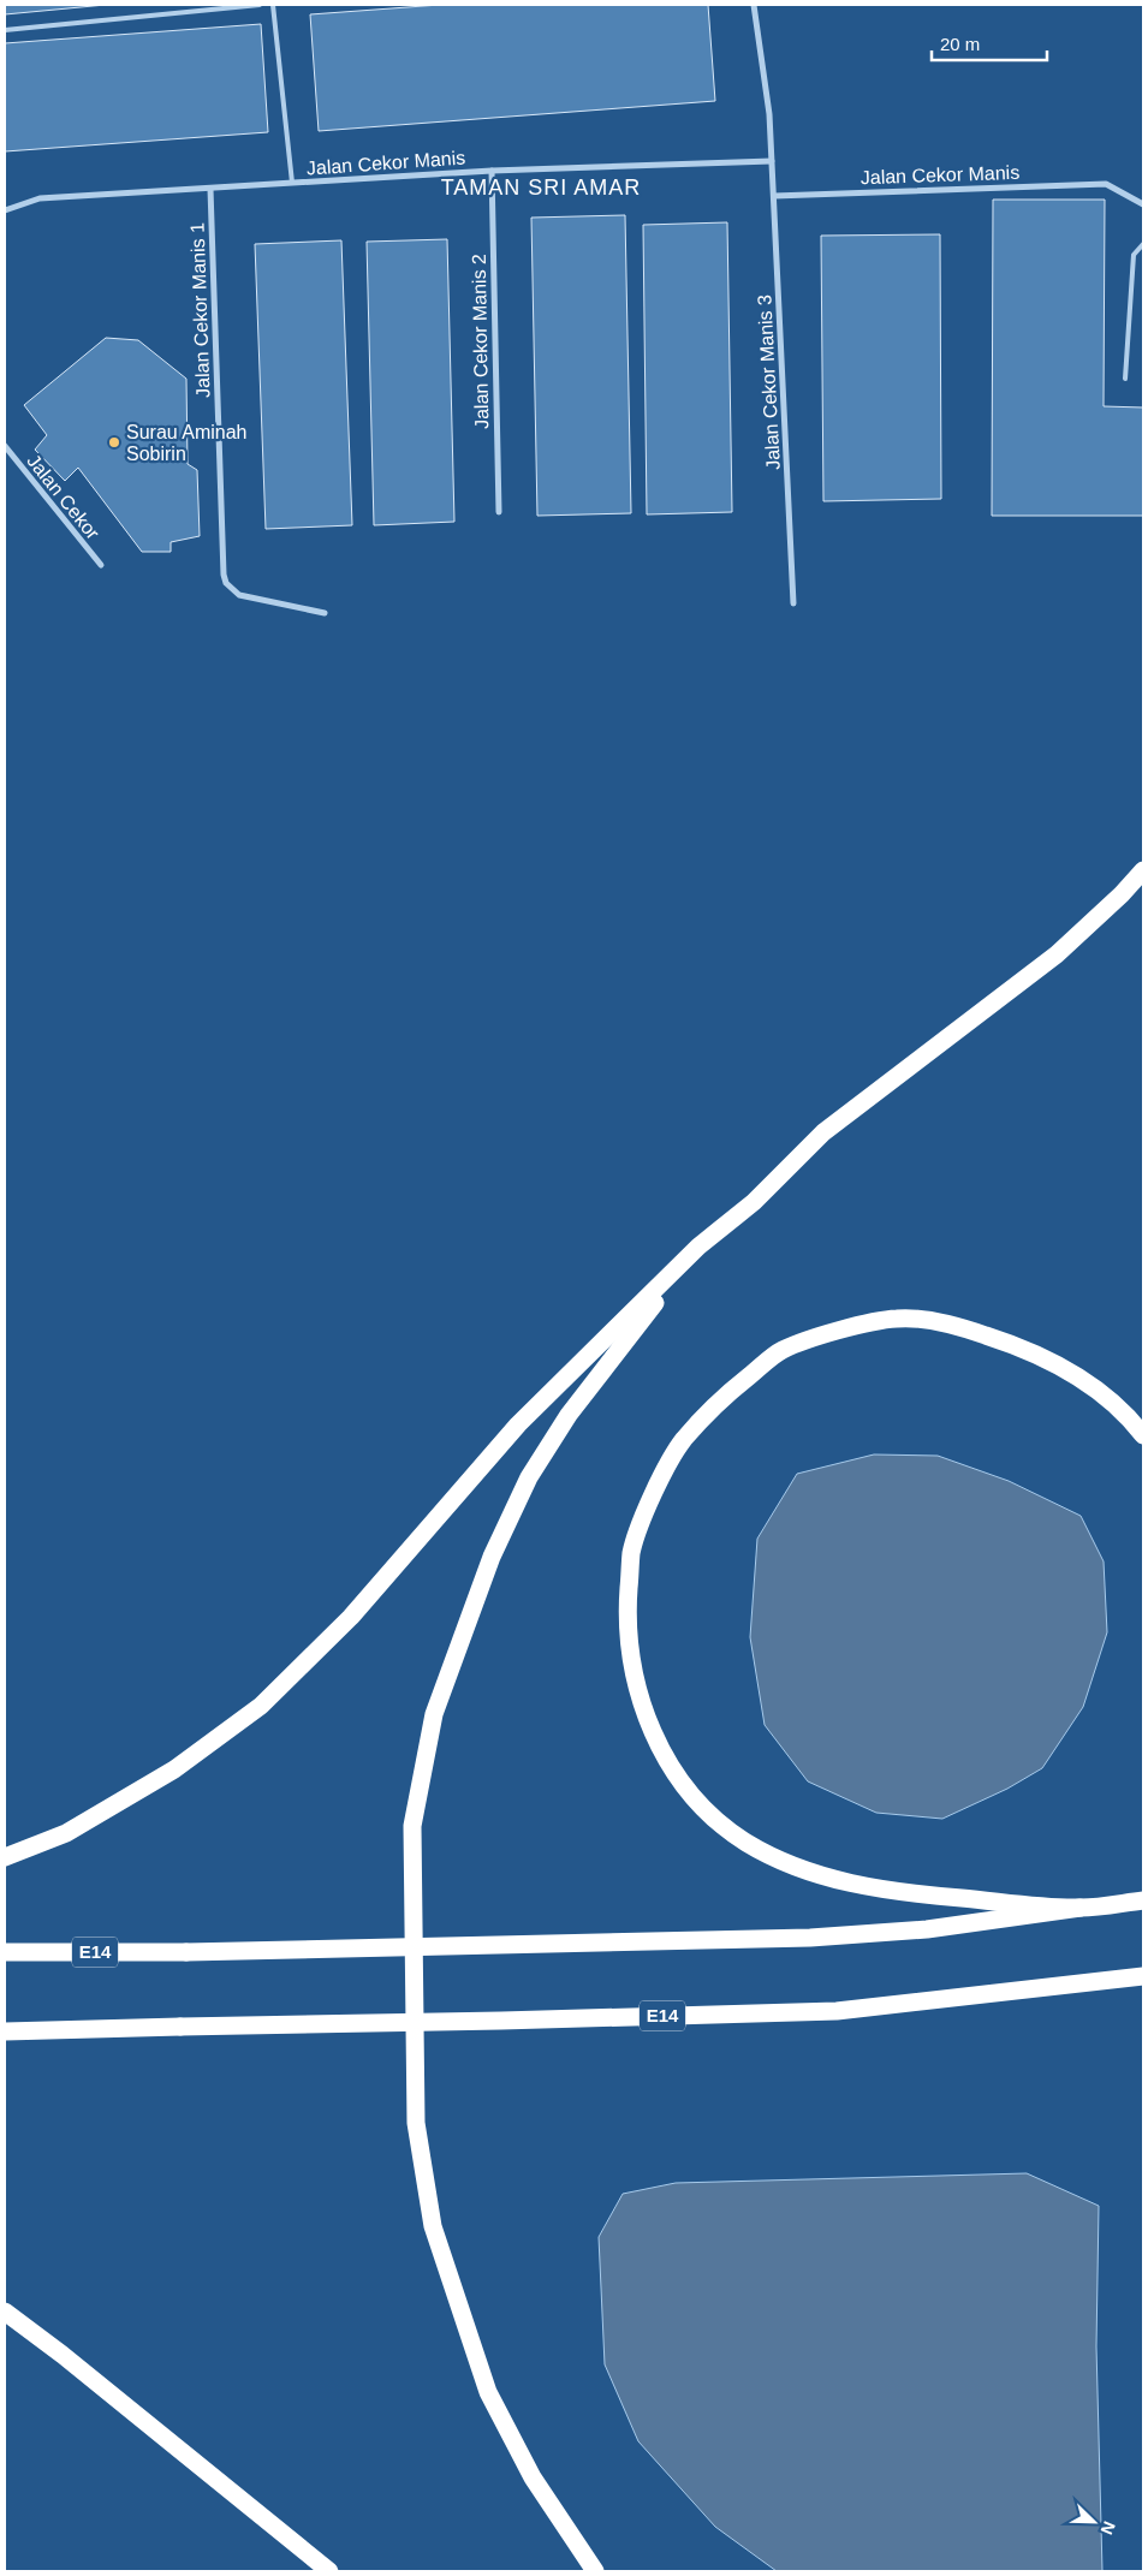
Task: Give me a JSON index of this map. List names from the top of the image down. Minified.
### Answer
{"streets":{"highway":["E14"],"street":["Jalan Cekor Manis","Jalan Cekor Manis 1","Jalan Cekor Manis 2","Jalan Cekor Manis 3","Jalan Cekor"]},"crossings":[["Jalan Cekor Manis","Jalan Cekor Manis 1"],["Jalan Cekor Manis","Jalan Cekor Manis 2"],["Jalan Cekor Manis","Jalan Cekor Manis 3"]],"districts":["TAMAN SRI AMAR"],"places":["Surau Aminah Sobirin"],"scale_bar":"20 m","north":"bottom right"}
